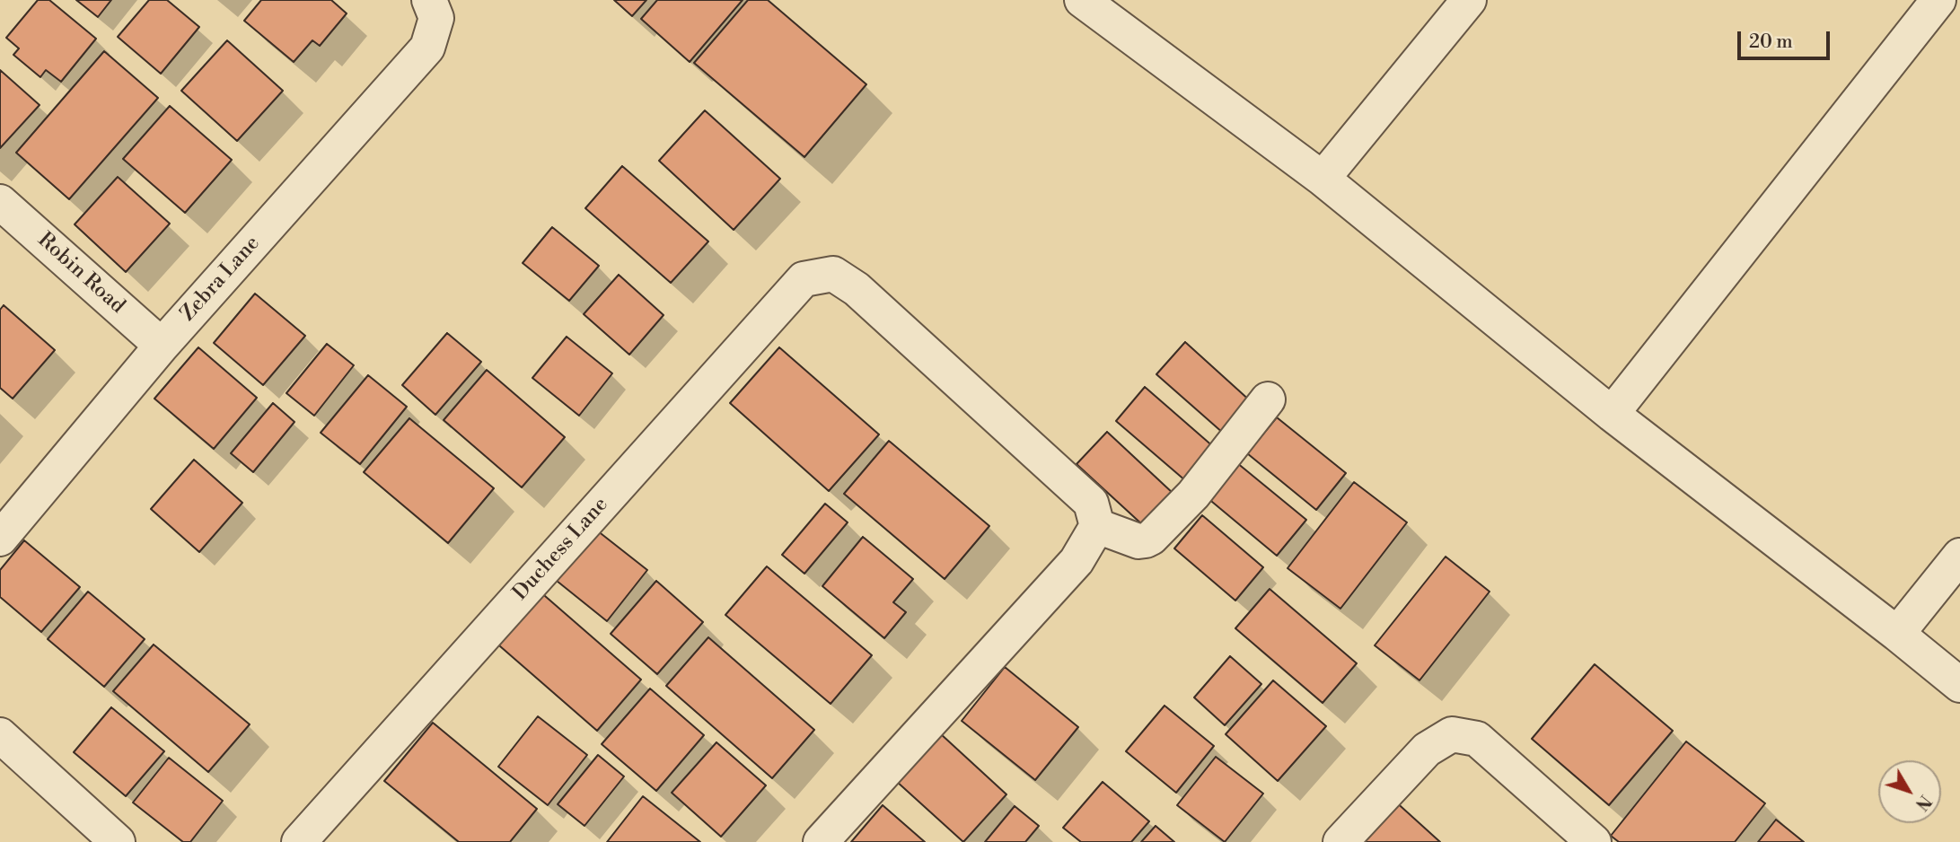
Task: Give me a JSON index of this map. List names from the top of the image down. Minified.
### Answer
{"streets":{"street":["Robin Road","Zebra Lane","Duchess Lane"]},"crossings":[["Robin Road","Zebra Lane"]],"scale_bar":"20 m","north":"bottom right"}
